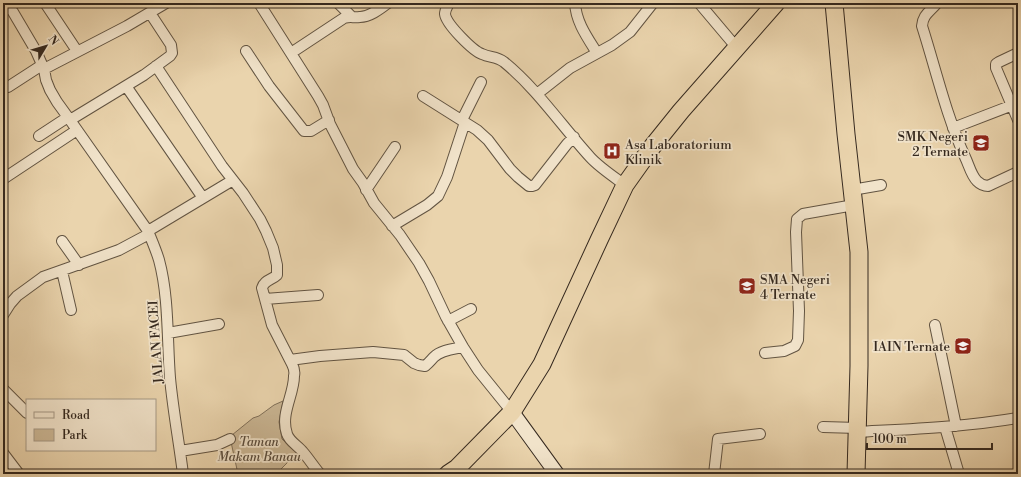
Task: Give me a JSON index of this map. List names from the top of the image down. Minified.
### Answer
{"streets":{"street":["JALAN FACEI"]},"parks":["Taman Makam Banau"],"places":{"school or university":["SMK Negeri 2 Ternate","SMA Negeri 4 Ternate","IAIN Ternate"],"hospital":["Asa Laboratorium Klinik"]},"legend":["Road","Park"],"scale_bar":"100 m","north":"top right"}
